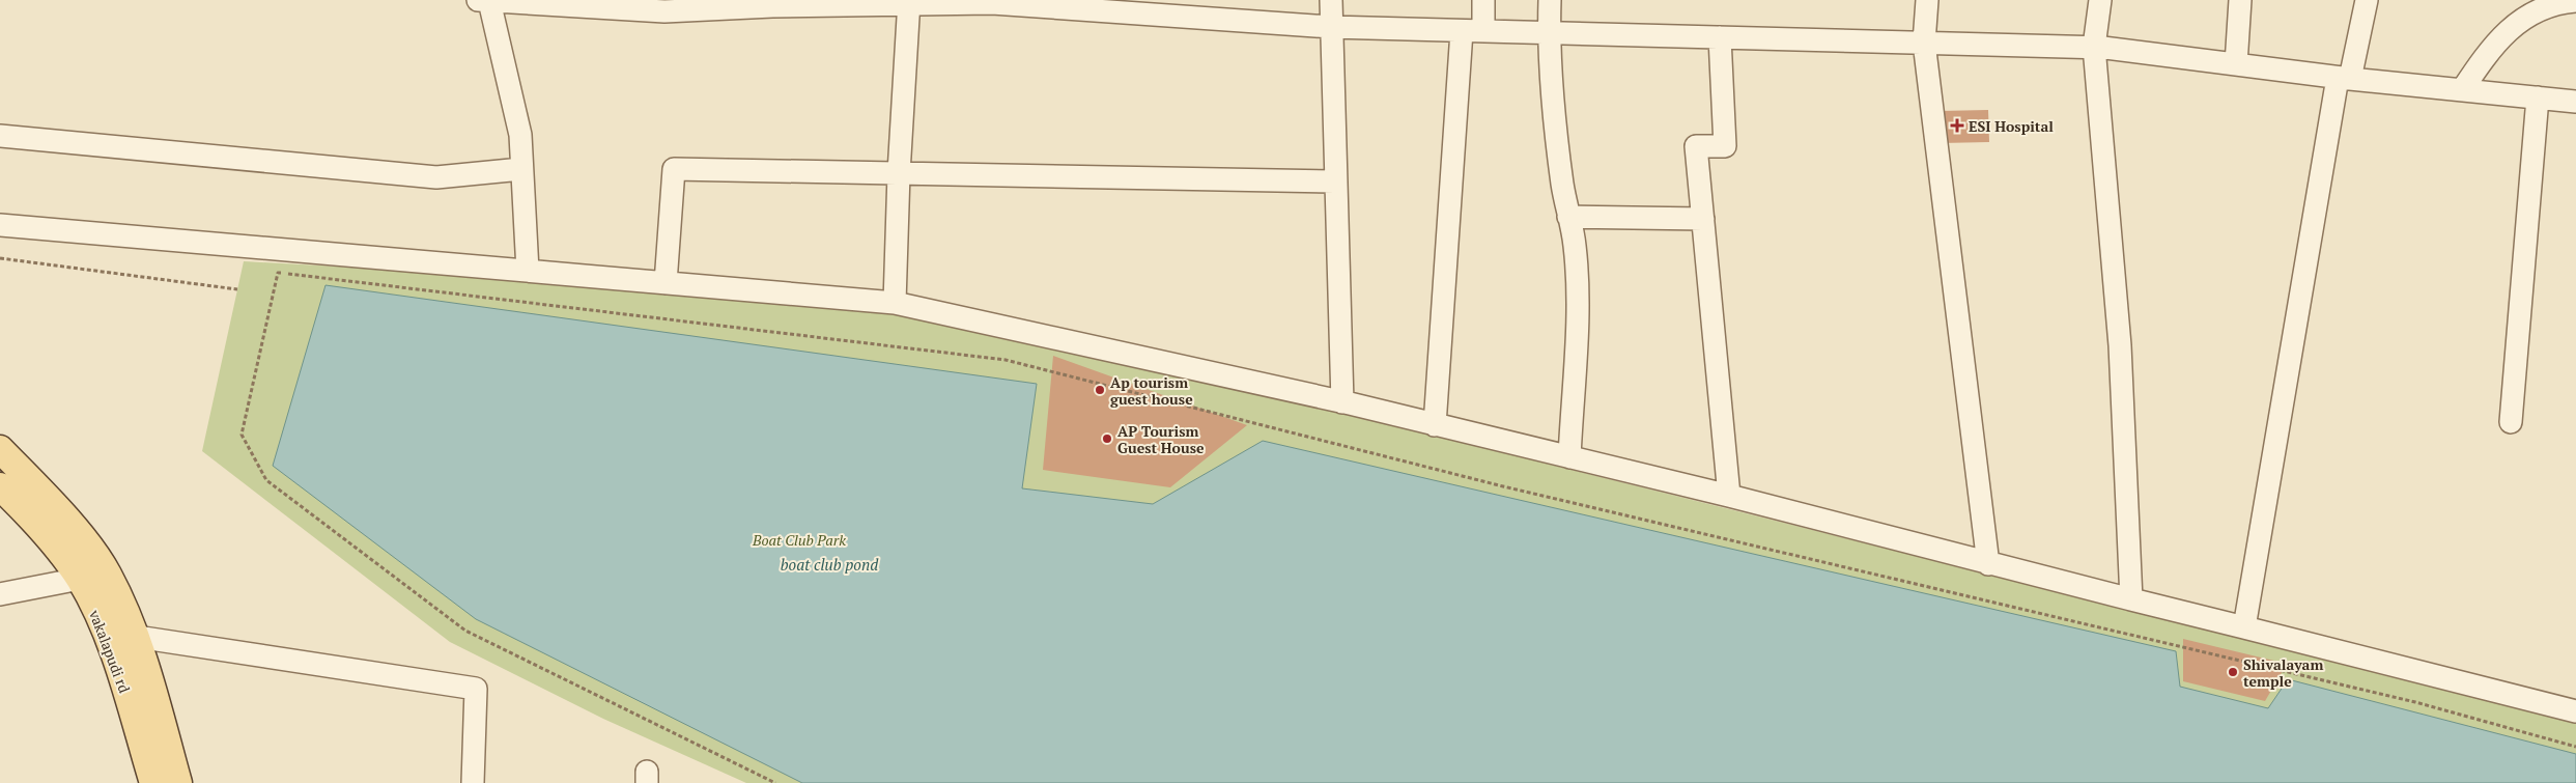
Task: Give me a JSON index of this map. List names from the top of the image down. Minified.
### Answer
{"streets":{"main road":["vakalapudi rd"]},"water":["boat club pond"],"parks":["Boat Club Park"],"places":{"health":["ESI Hospital"],"other":["Ap tourism guest house","AP Tourism Guest House","Shivalayam temple"]}}
